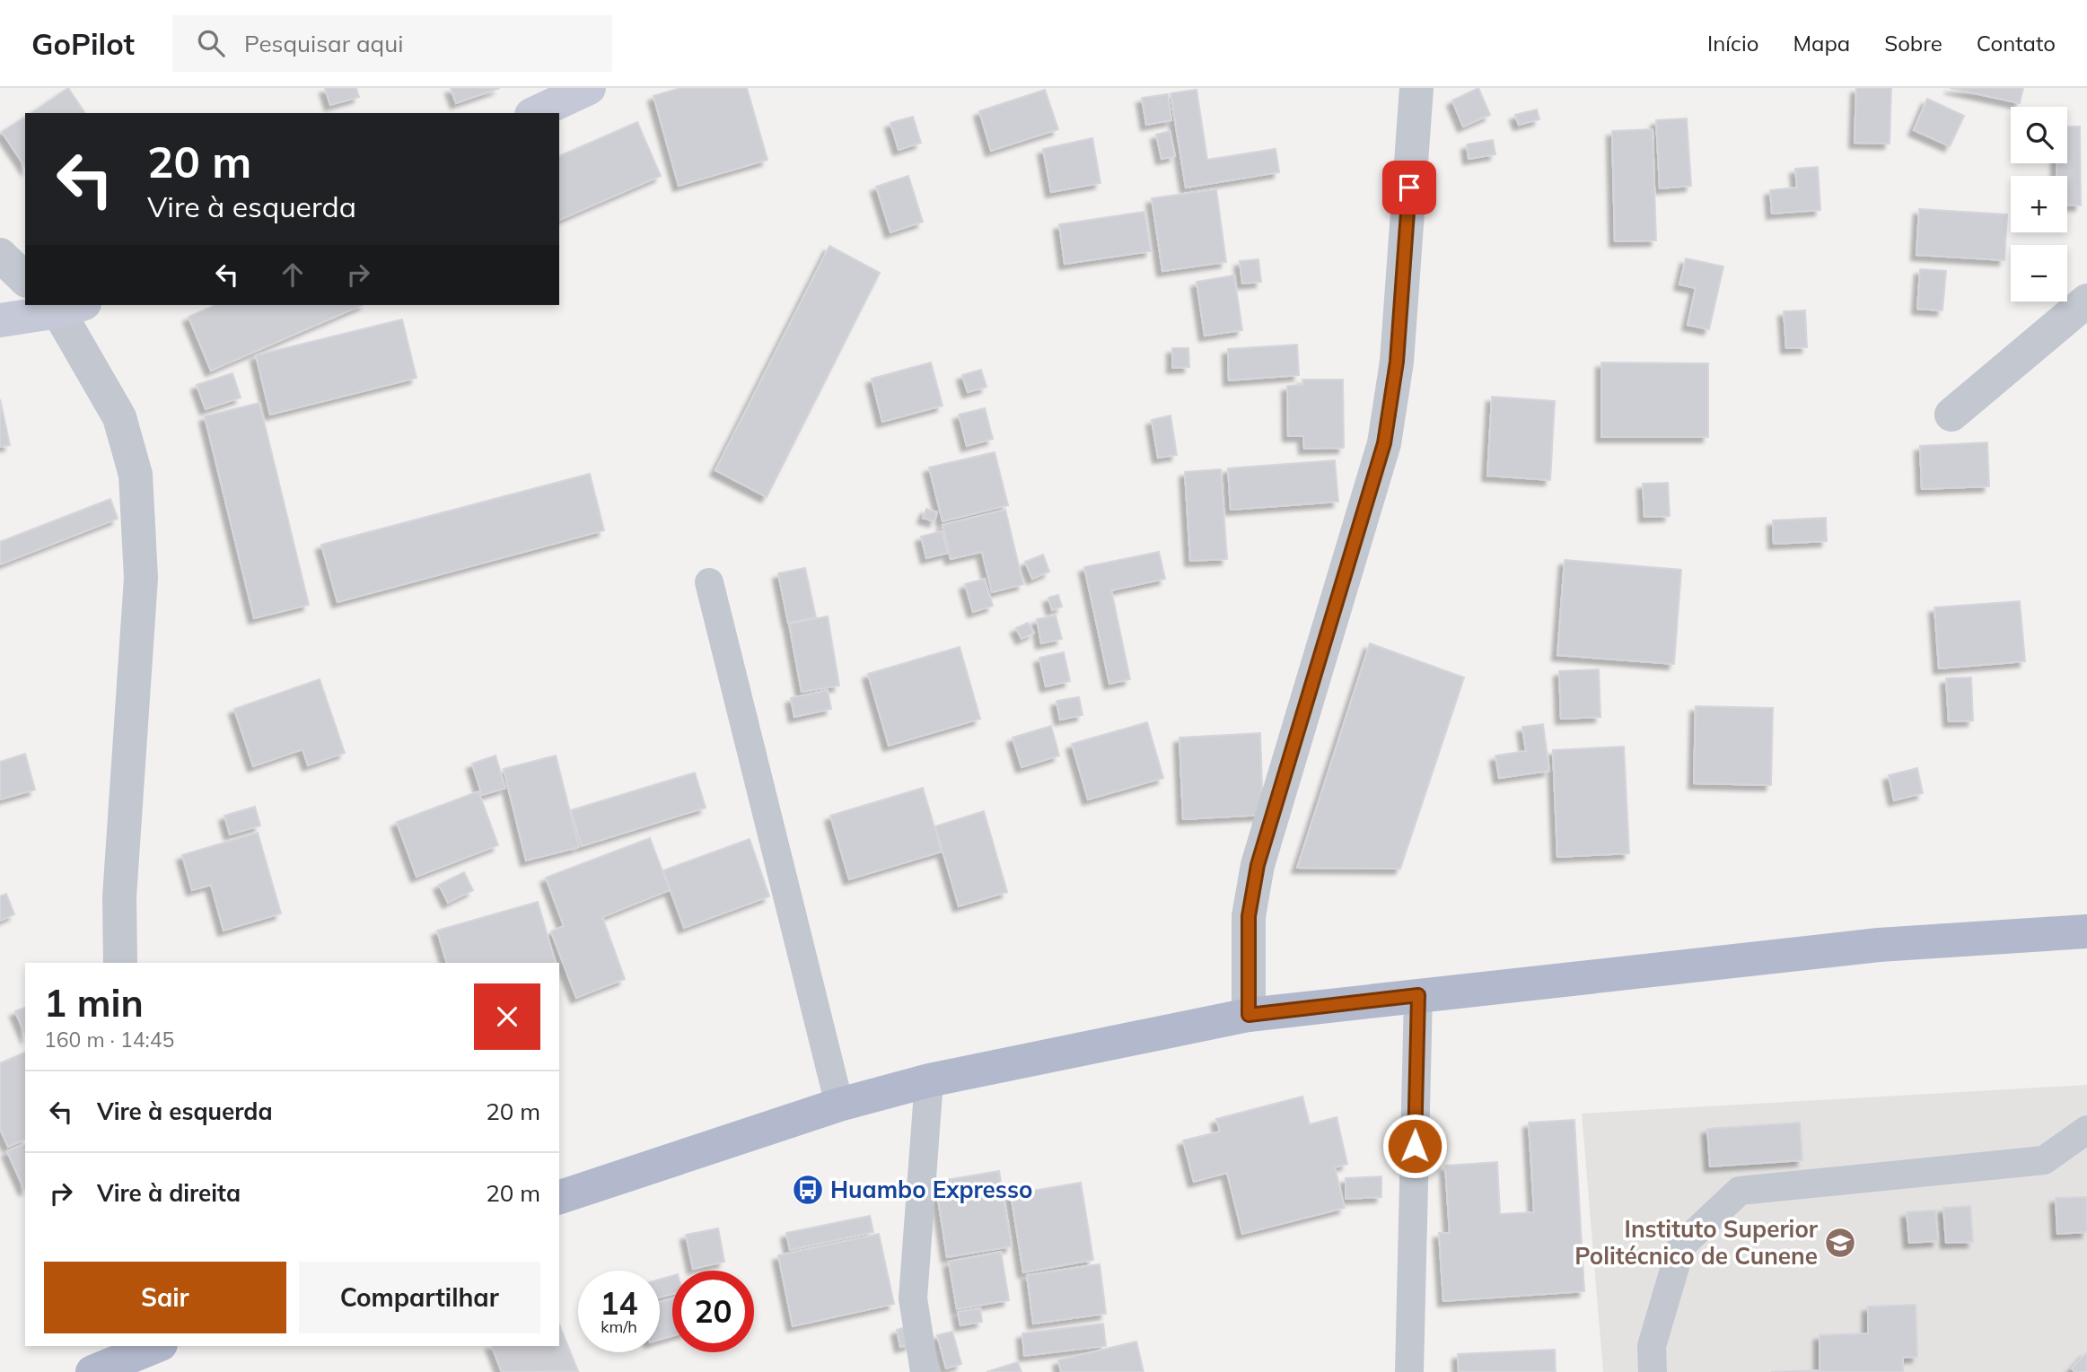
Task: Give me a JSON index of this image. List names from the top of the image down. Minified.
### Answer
{"places":{"bus stop":["Huambo Expresso"],"school or university":["Instituto Superior Politécnico de Cunene"]},"page":{"header":"GoPilot","search":"Pesquisar aqui","nav":["Início","Mapa","Sobre","Contato"],"map_buttons":["+","−"],"turn":["20 m","Vire à esquerda"],"heading":["1 min","160 m · 14:45"],"list":[{"name":"Vire à esquerda","value":"20 m"},{"name":"Vire à direita","value":"20 m"}],"buttons":["Sair","Compartilhar"],"speed":"14 km/h","limit":"20"}}
